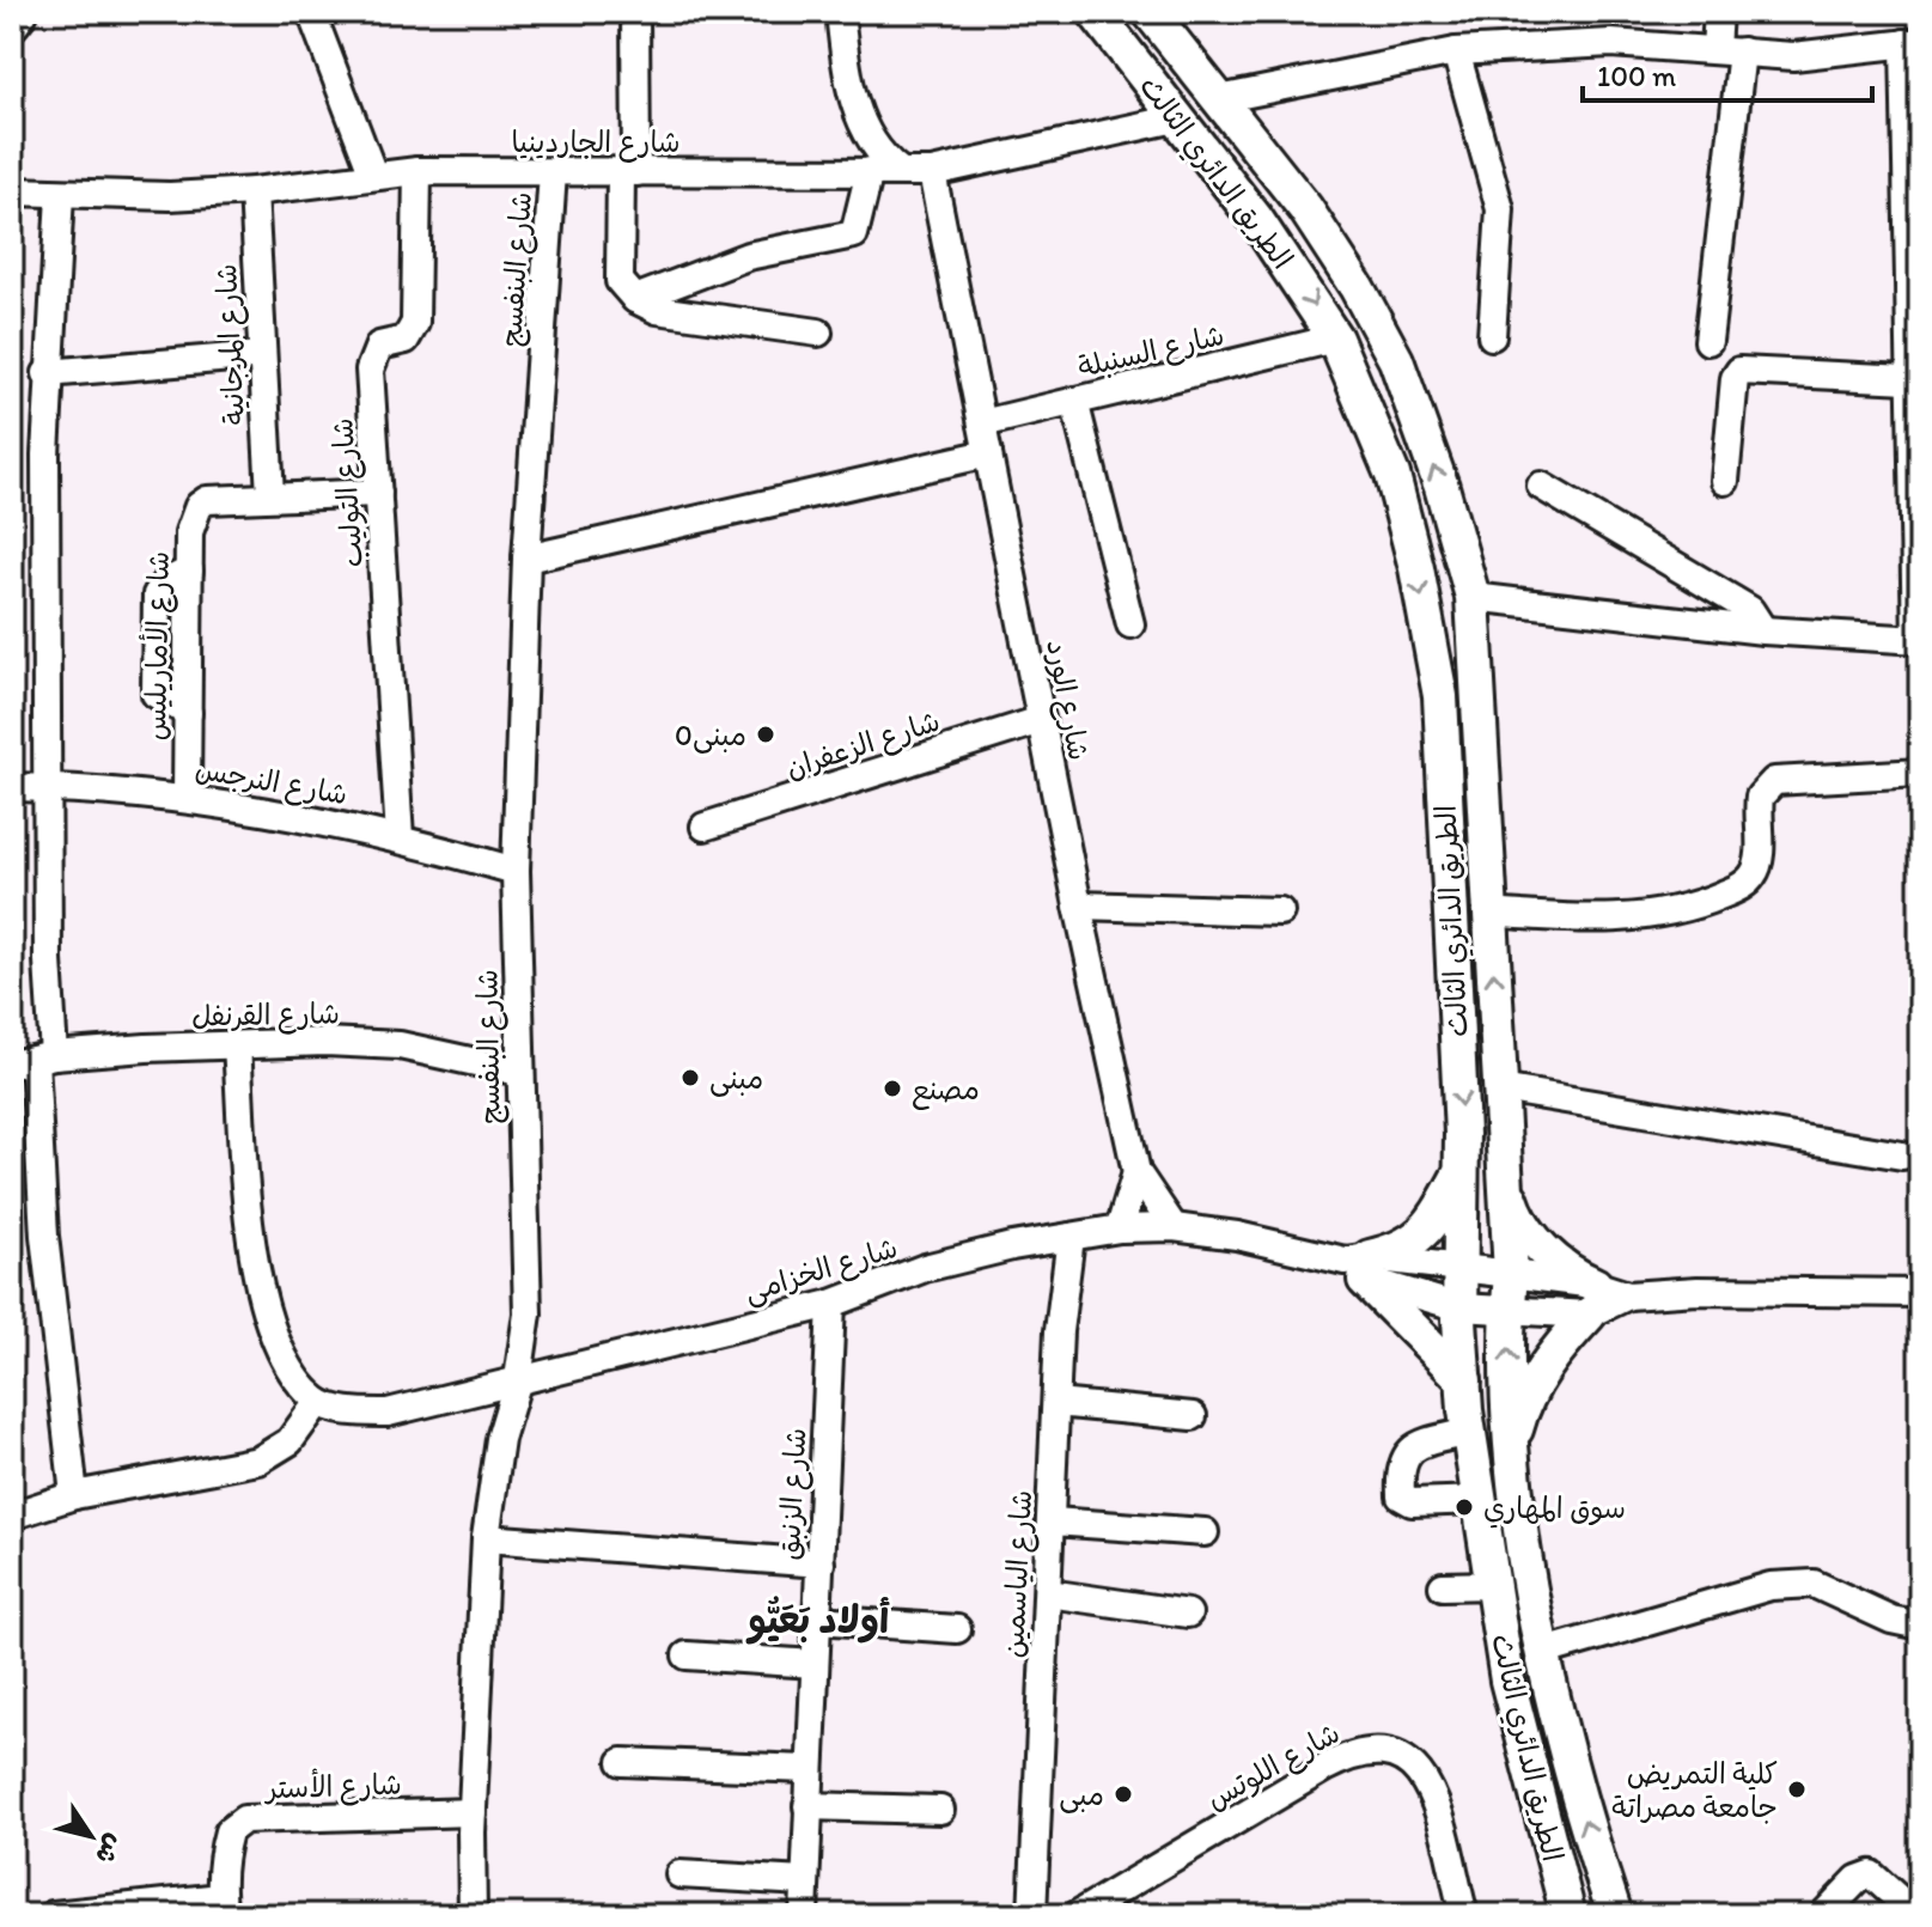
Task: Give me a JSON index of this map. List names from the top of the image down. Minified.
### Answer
{"streets":{"main road":["الطريق الدائري الثالث"],"street":["شارع الجاردينيا","شارع البنفسج","شارع المرجانية","شارع السنبلة","شارع التوليب","شارع الأماريليس","شارع الورد","شارع الزعفران","شارع النرجس","شارع القرنفل","شارع الخزامى","شارع الزنبق","شارع الياسمين","شارع اللوتس","شارع الأستر"]},"crossings":[["شارع الجاردينيا","الطريق الدائري الثالث"],["شارع الجاردينيا","شارع البنفسج"],["شارع الجاردينيا","شارع المرجانية"],["شارع الجاردينيا","شارع التوليب"],["شارع الجاردينيا","شارع الورد"],["الطريق الدائري الثالث","شارع السنبلة"],["شارع البنفسج","شارع النرجس"],["شارع البنفسج","شارع القرنفل"],["شارع البنفسج","شارع الخزامى"],["شارع البنفسج","شارع الأستر"],["شارع المرجانية","شارع الأماريليس"],["شارع السنبلة","شارع الورد"],["شارع التوليب","شارع الأماريليس"],["شارع التوليب","شارع النرجس"],["شارع الأماريليس","شارع النرجس"],["شارع الورد","شارع الزعفران"],["شارع الورد","شارع الخزامى"],["شارع الخزامى","شارع الزنبق"],["شارع الخزامى","شارع الياسمين"]],"districts":["أولاد بَعَيُّو"],"places":["مبنى0","مبنى","مصنع","سوق المهاري","كلية التمريض جامعة مصراتة","مبى"],"scale_bar":"100 m","north":"bottom right"}
